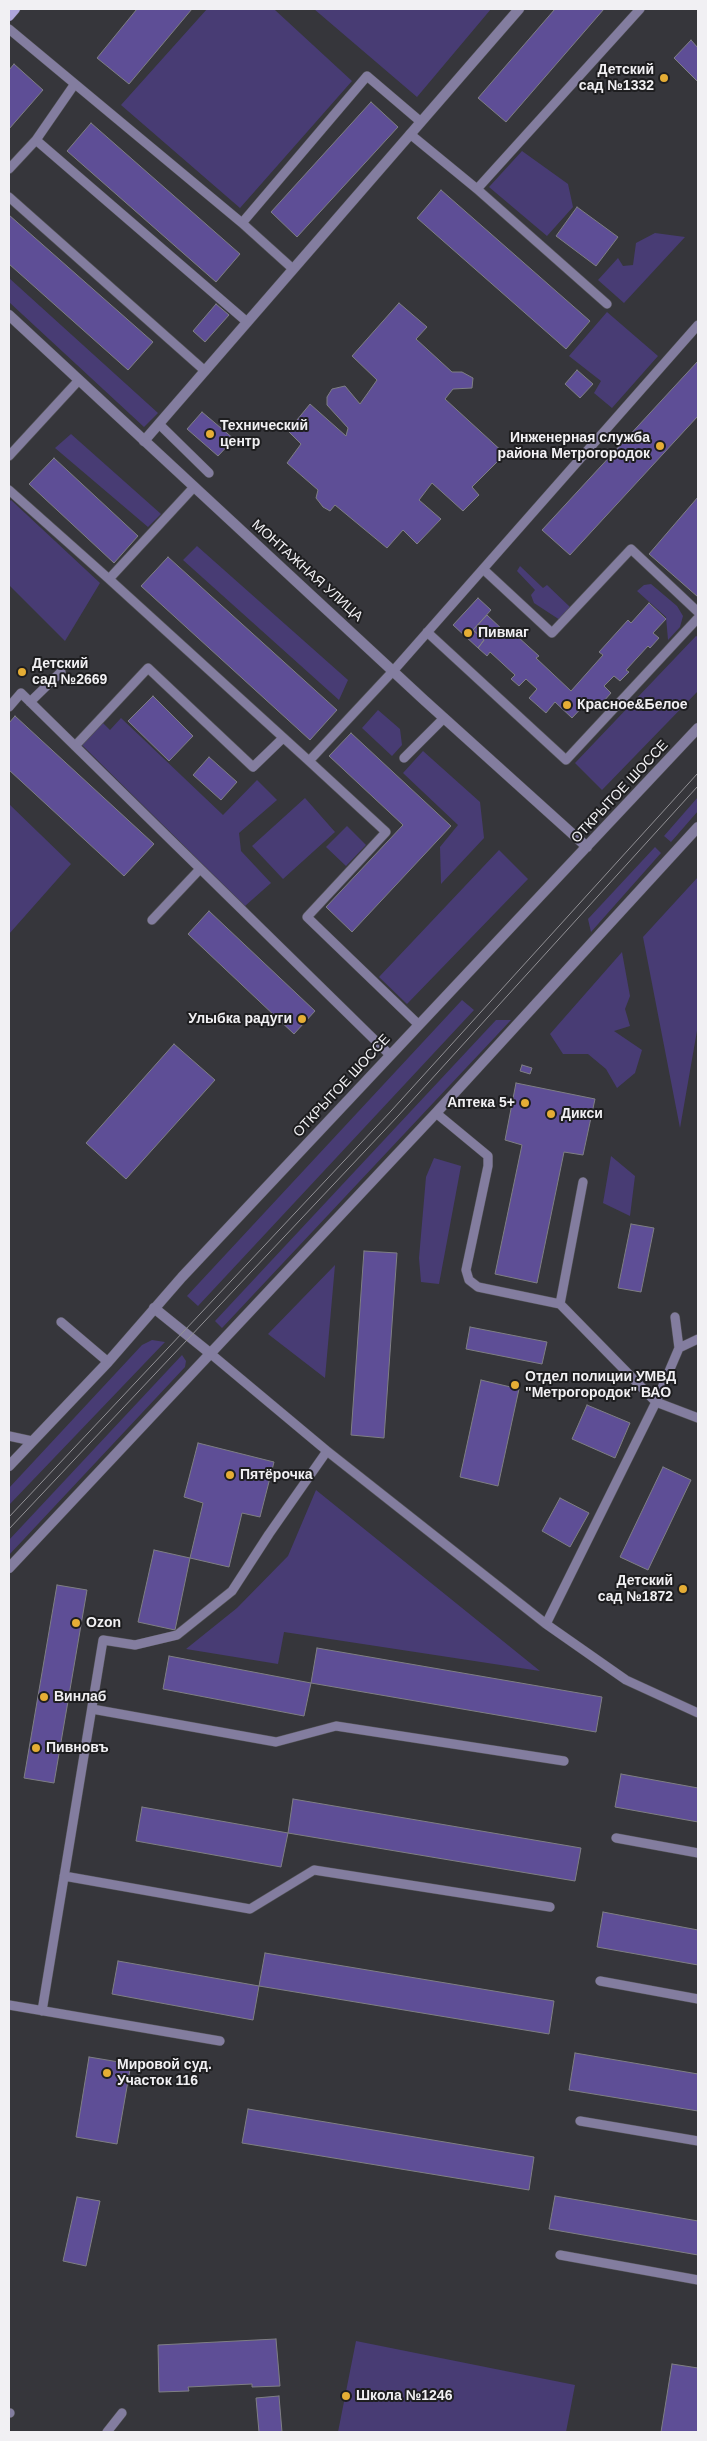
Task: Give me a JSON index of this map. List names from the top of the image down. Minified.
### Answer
{"streets":{"street":["МОНТАЖНАЯ УЛИЦА","ОТКРЫТОЕ ШОССЕ"]},"crossings":[["МОНТАЖНАЯ УЛИЦА","ОТКРЫТОЕ ШОССЕ"]],"places":["Детский сад №1332","Технический центр","Инженерная служба района Метрогородок","Пивмаг","Детский сад №2669","Красное&Белое","Улыбка радуги","Аптека 5+","Дикси","Отдел полиции УМВД \"Метрогородок\" ВАО","Пятёрочка","Детский сад №1872","Ozon","Винлаб","Пивновъ","Мировой суд. Участок 116","Школа №1246"]}
